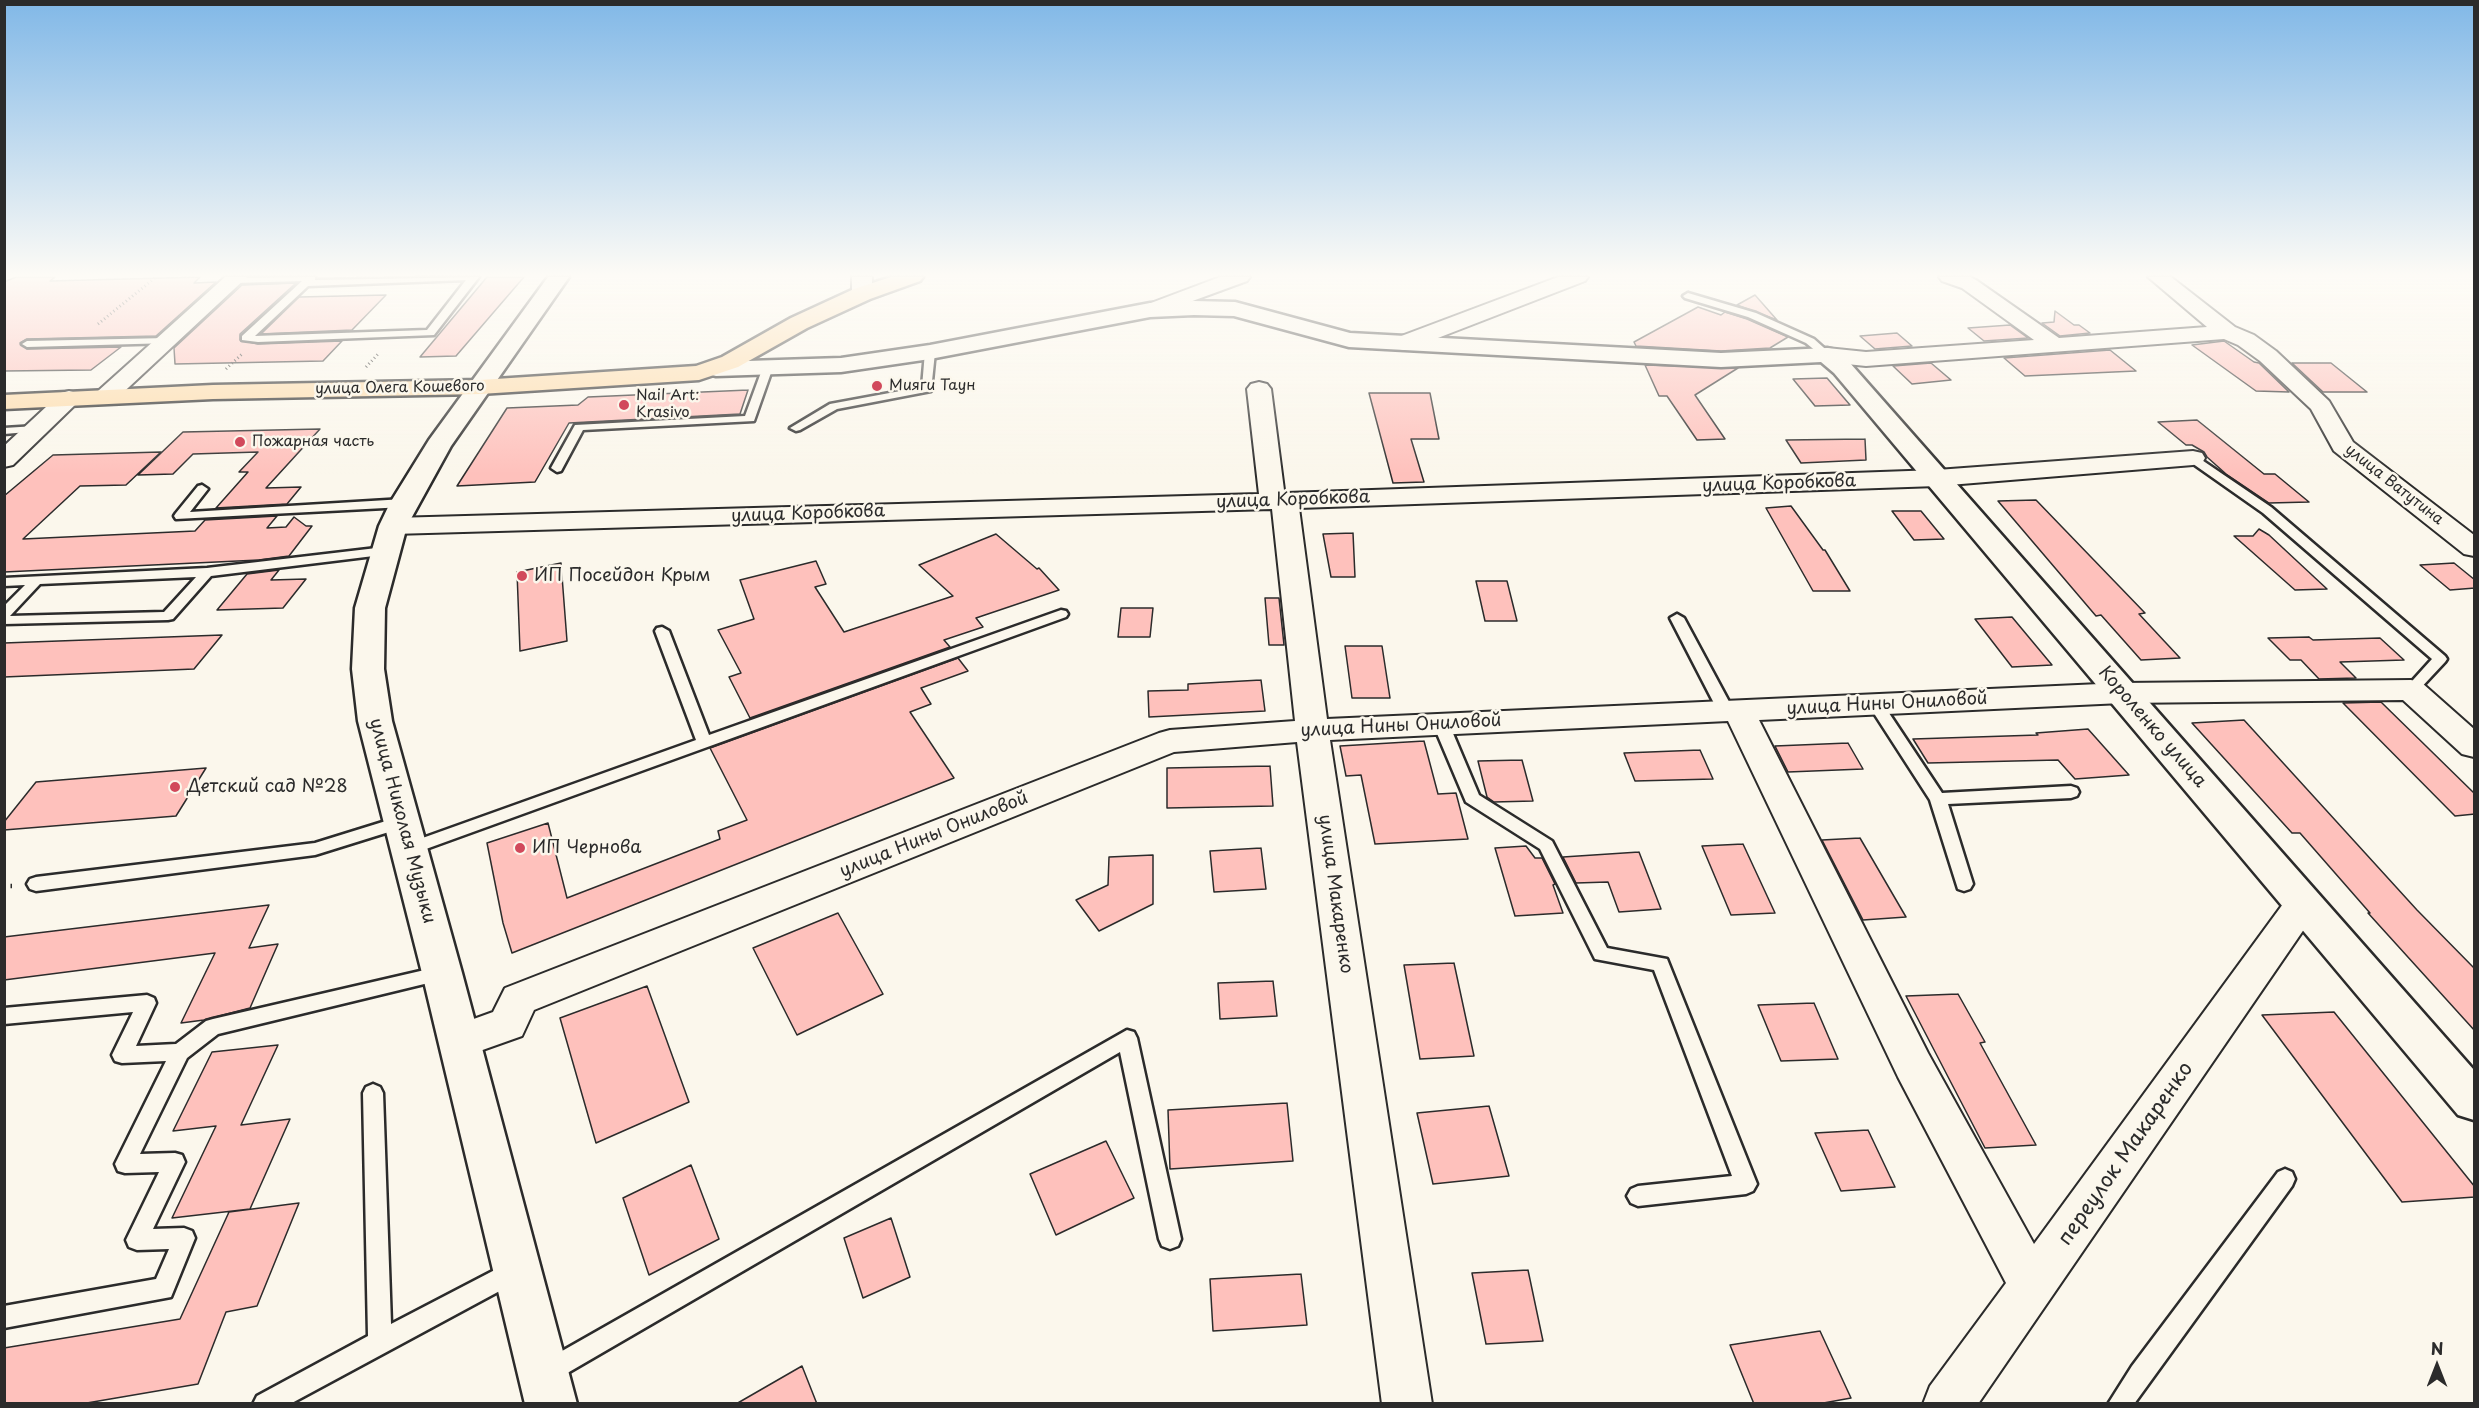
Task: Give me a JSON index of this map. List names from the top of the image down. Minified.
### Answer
{"streets":{"main road":["улица Олега Кошевого"],"street":["улица Коробкова","улица Ватутина","улица Нины Ониловой","Короленко улица","улица Николая Музыки","улица Макаренко","переулок Макаренко"]},"crossings":[["улица Олега Кошевого","Короленко улица"],["улица Олега Кошевого","улица Николая Музыки"],["улица Коробкова","Короленко улица"],["улица Коробкова","улица Николая Музыки"],["улица Коробкова","улица Макаренко"],["улица Нины Ониловой","Короленко улица"],["улица Нины Ониловой","улица Николая Музыки"],["улица Нины Ониловой","улица Макаренко"],["Короленко улица","переулок Макаренко"]],"places":["Мияги Таун","Nail Art: Krasivo","Пожарная часть","ИП Посейдон Крым","Детский сад №28","ИП Чернова"],"north":"top"}
